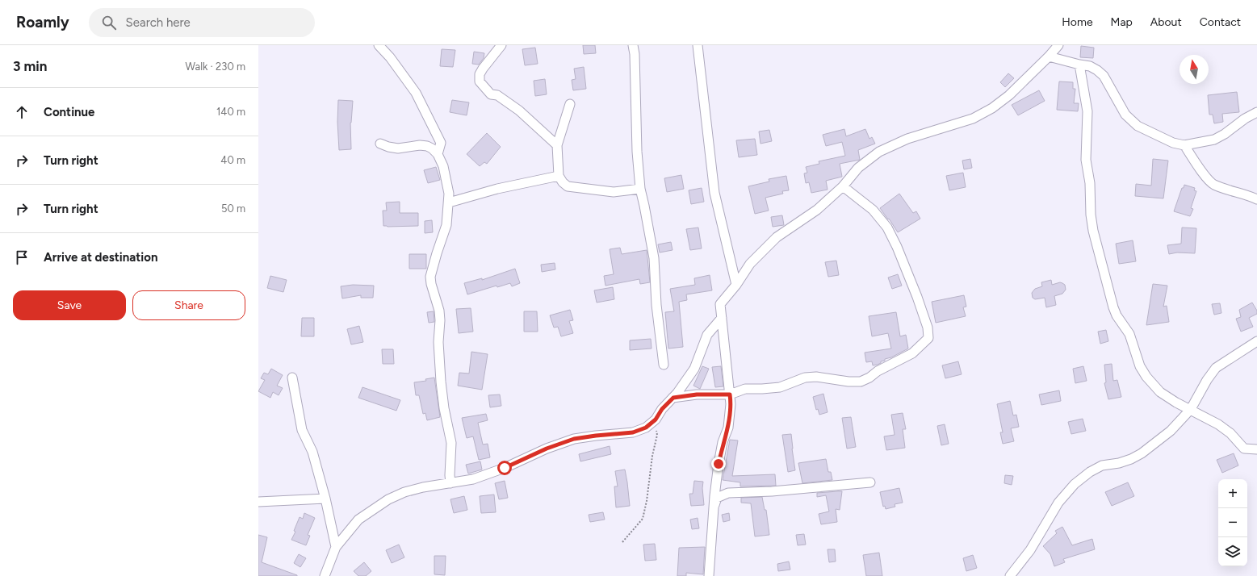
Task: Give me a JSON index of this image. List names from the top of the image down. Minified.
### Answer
{"north":"top","page":{"header":"Roamly","search":"Search here","nav":["Home","Map","About","Contact"],"heading":["3 min","Walk · 230 m"],"list":[["Continue","140 m"],["Turn right","40 m"],["Turn right","50 m"],"Arrive at destination"],"buttons":["Save","Share"],"map_buttons":["+","−"]}}
